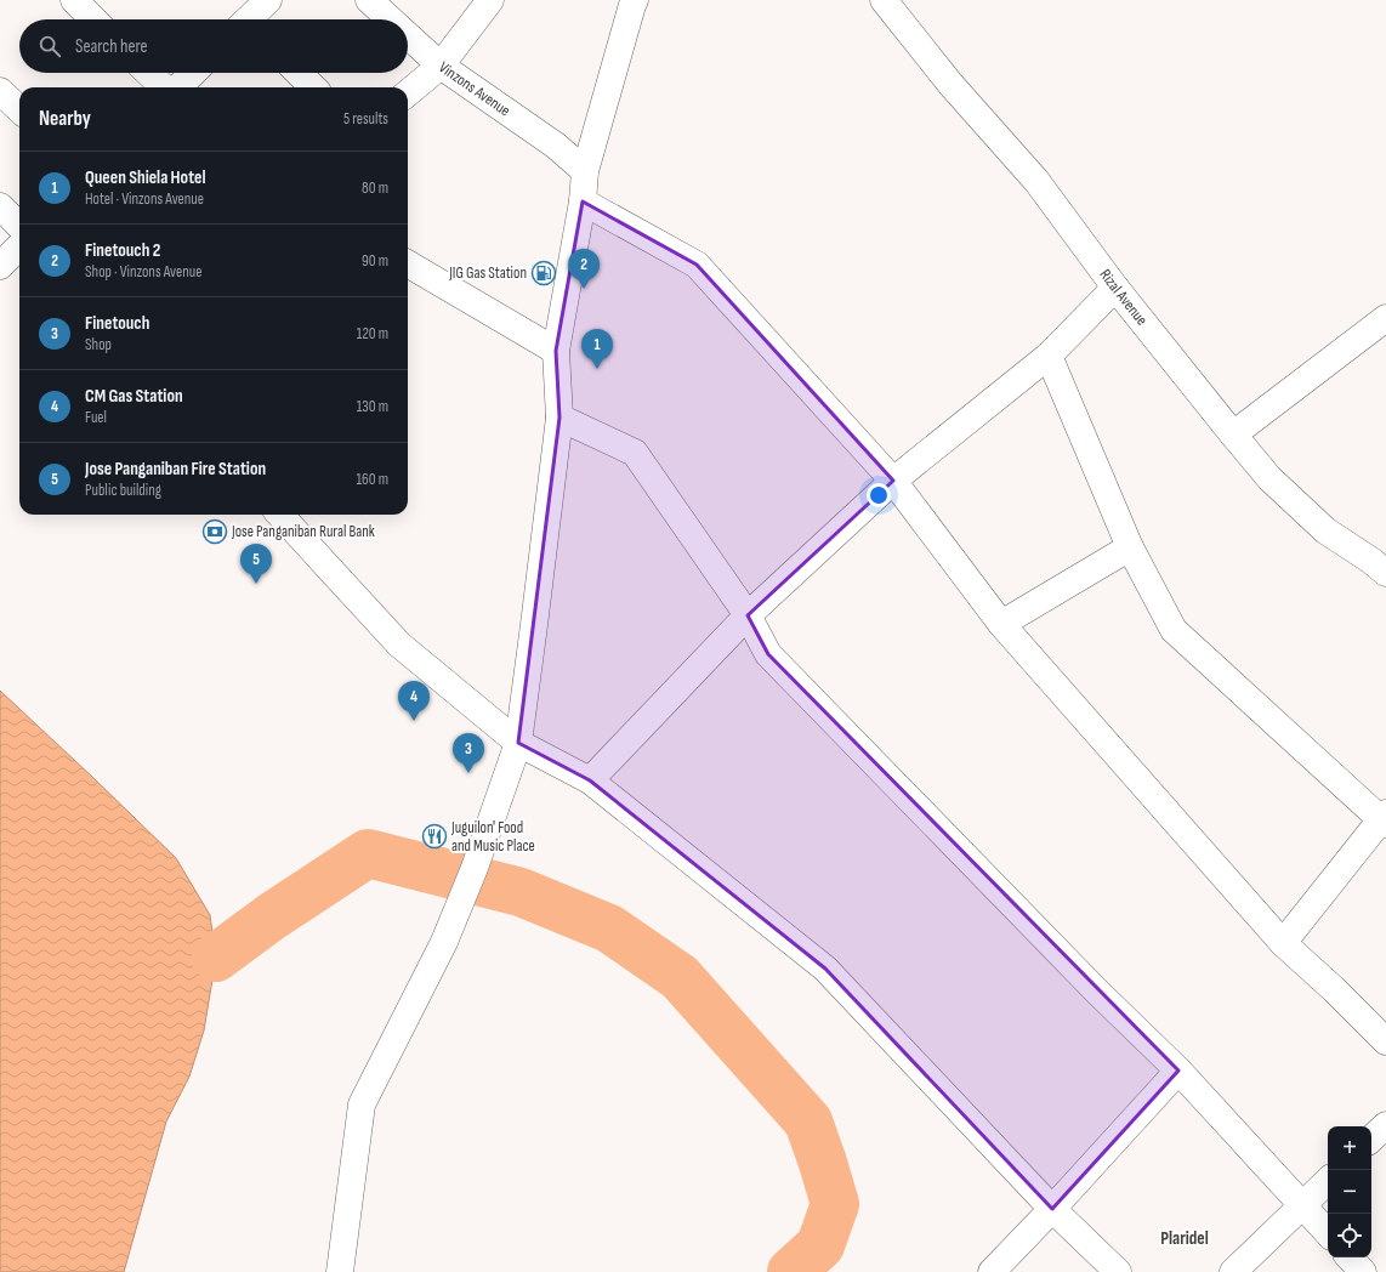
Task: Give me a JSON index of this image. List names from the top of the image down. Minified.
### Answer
{"streets":{"street":["Vinzons Avenue","Rizal Avenue"]},"districts":["Plaridel"],"places":{"fuel station":["JIG Gas Station"],"bank":["Jose Panganiban Rural Bank"],"restaurant":["Juguilon' Food and Music Place"]},"page":{"search":"Search here","heading":["Nearby","5 results"],"list":[{"mark":"1","name":"Queen Shiela Hotel","note":"Hotel · Vinzons Avenue","value":"80 m"},{"mark":"2","name":"Finetouch 2","note":"Shop · Vinzons Avenue","value":"90 m"},{"mark":"3","name":"Finetouch","note":"Shop","value":"120 m"},{"mark":"4","name":"CM Gas Station","note":"Fuel","value":"130 m"},{"mark":"5","name":"Jose Panganiban Fire Station","note":"Public building","value":"160 m"}],"pins":["2","1","5","4","3"],"map_buttons":["+","−"]}}
